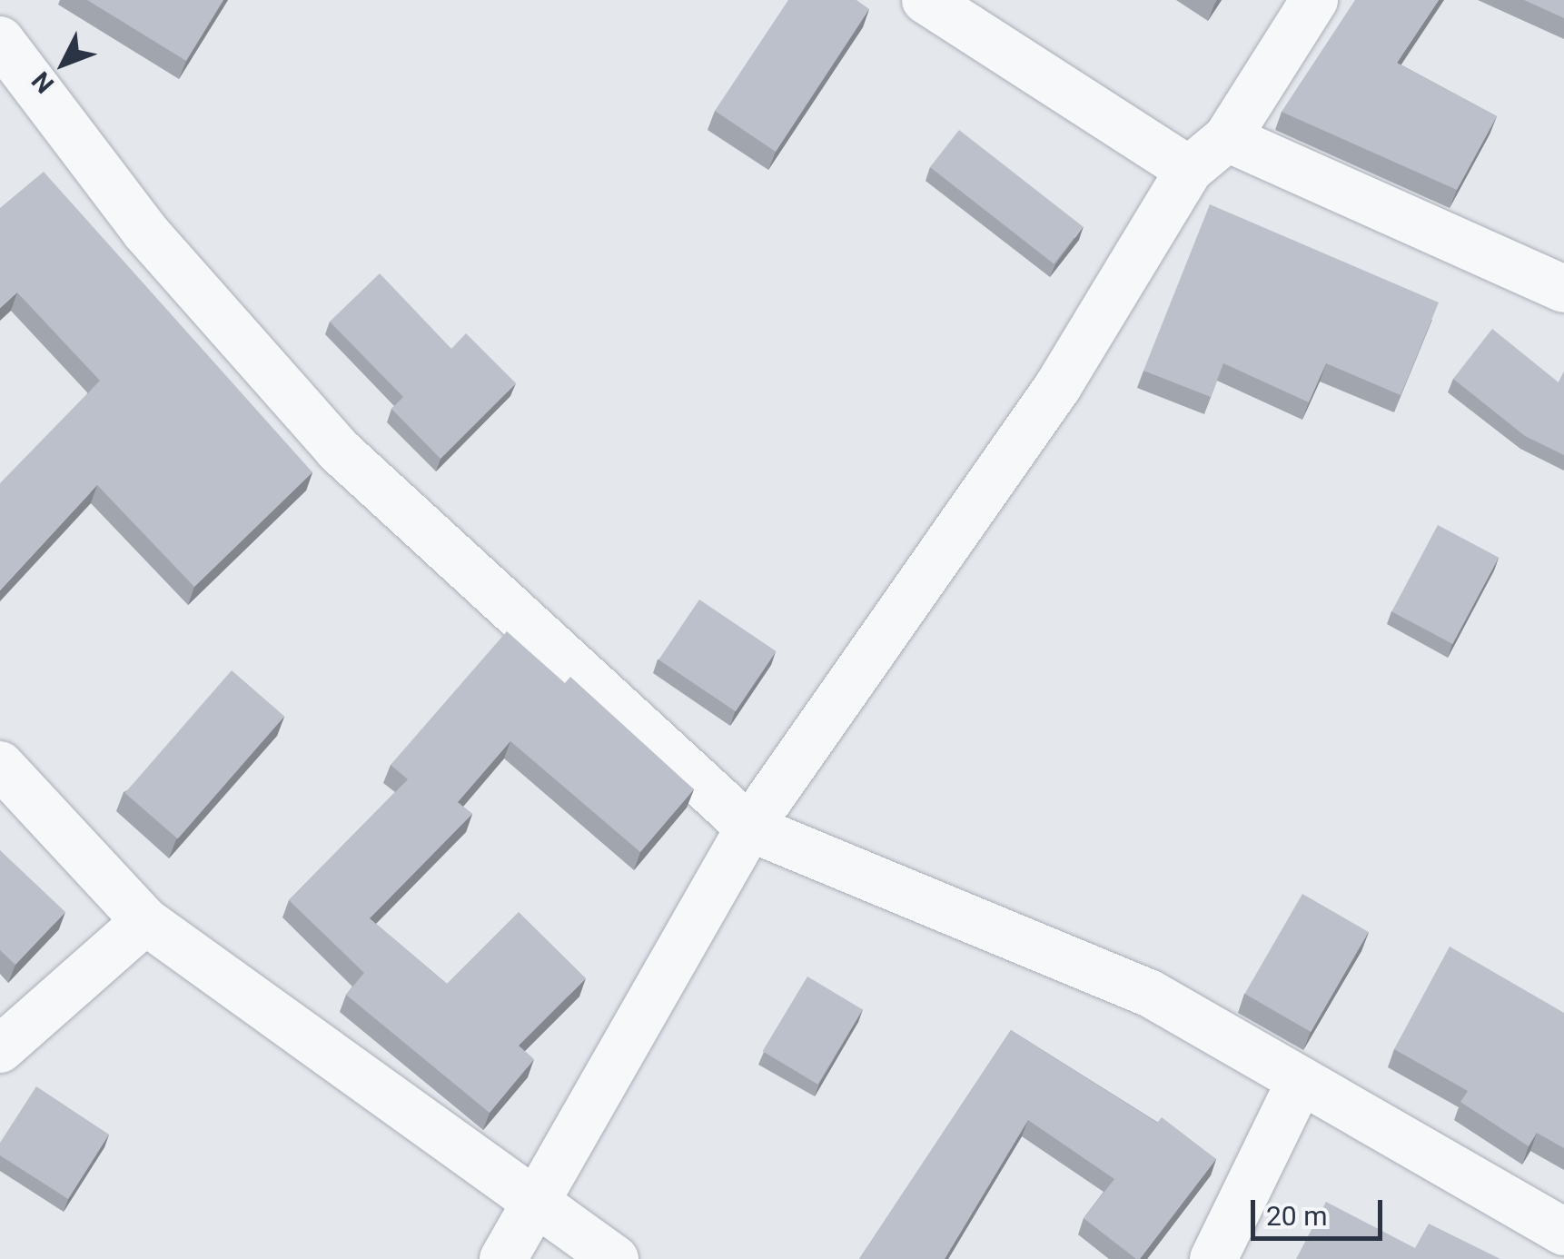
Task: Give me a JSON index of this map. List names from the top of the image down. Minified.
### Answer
{"scale_bar":"20 m","north":"bottom left"}
